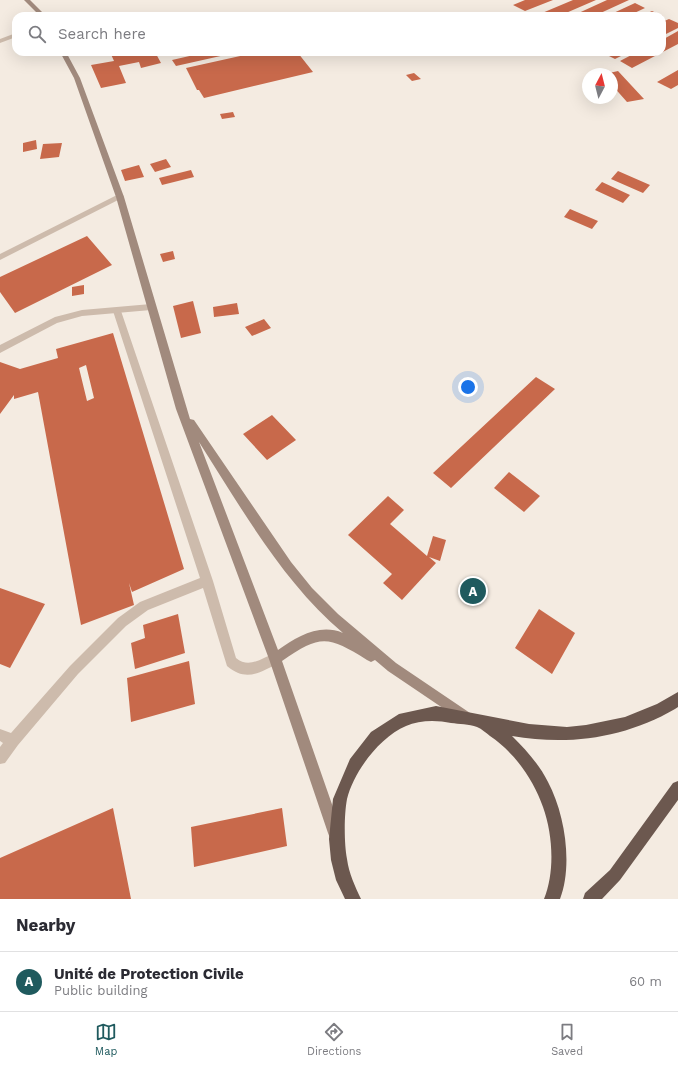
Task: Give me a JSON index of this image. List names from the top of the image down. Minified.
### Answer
{"north":"top","page":{"search":"Search here","pins":"A","heading":"Nearby","list":[{"mark":"A","name":"Unité de Protection Civile","note":"Public building","value":"60 m"}],"nav":["Map","Directions","Saved"]}}
